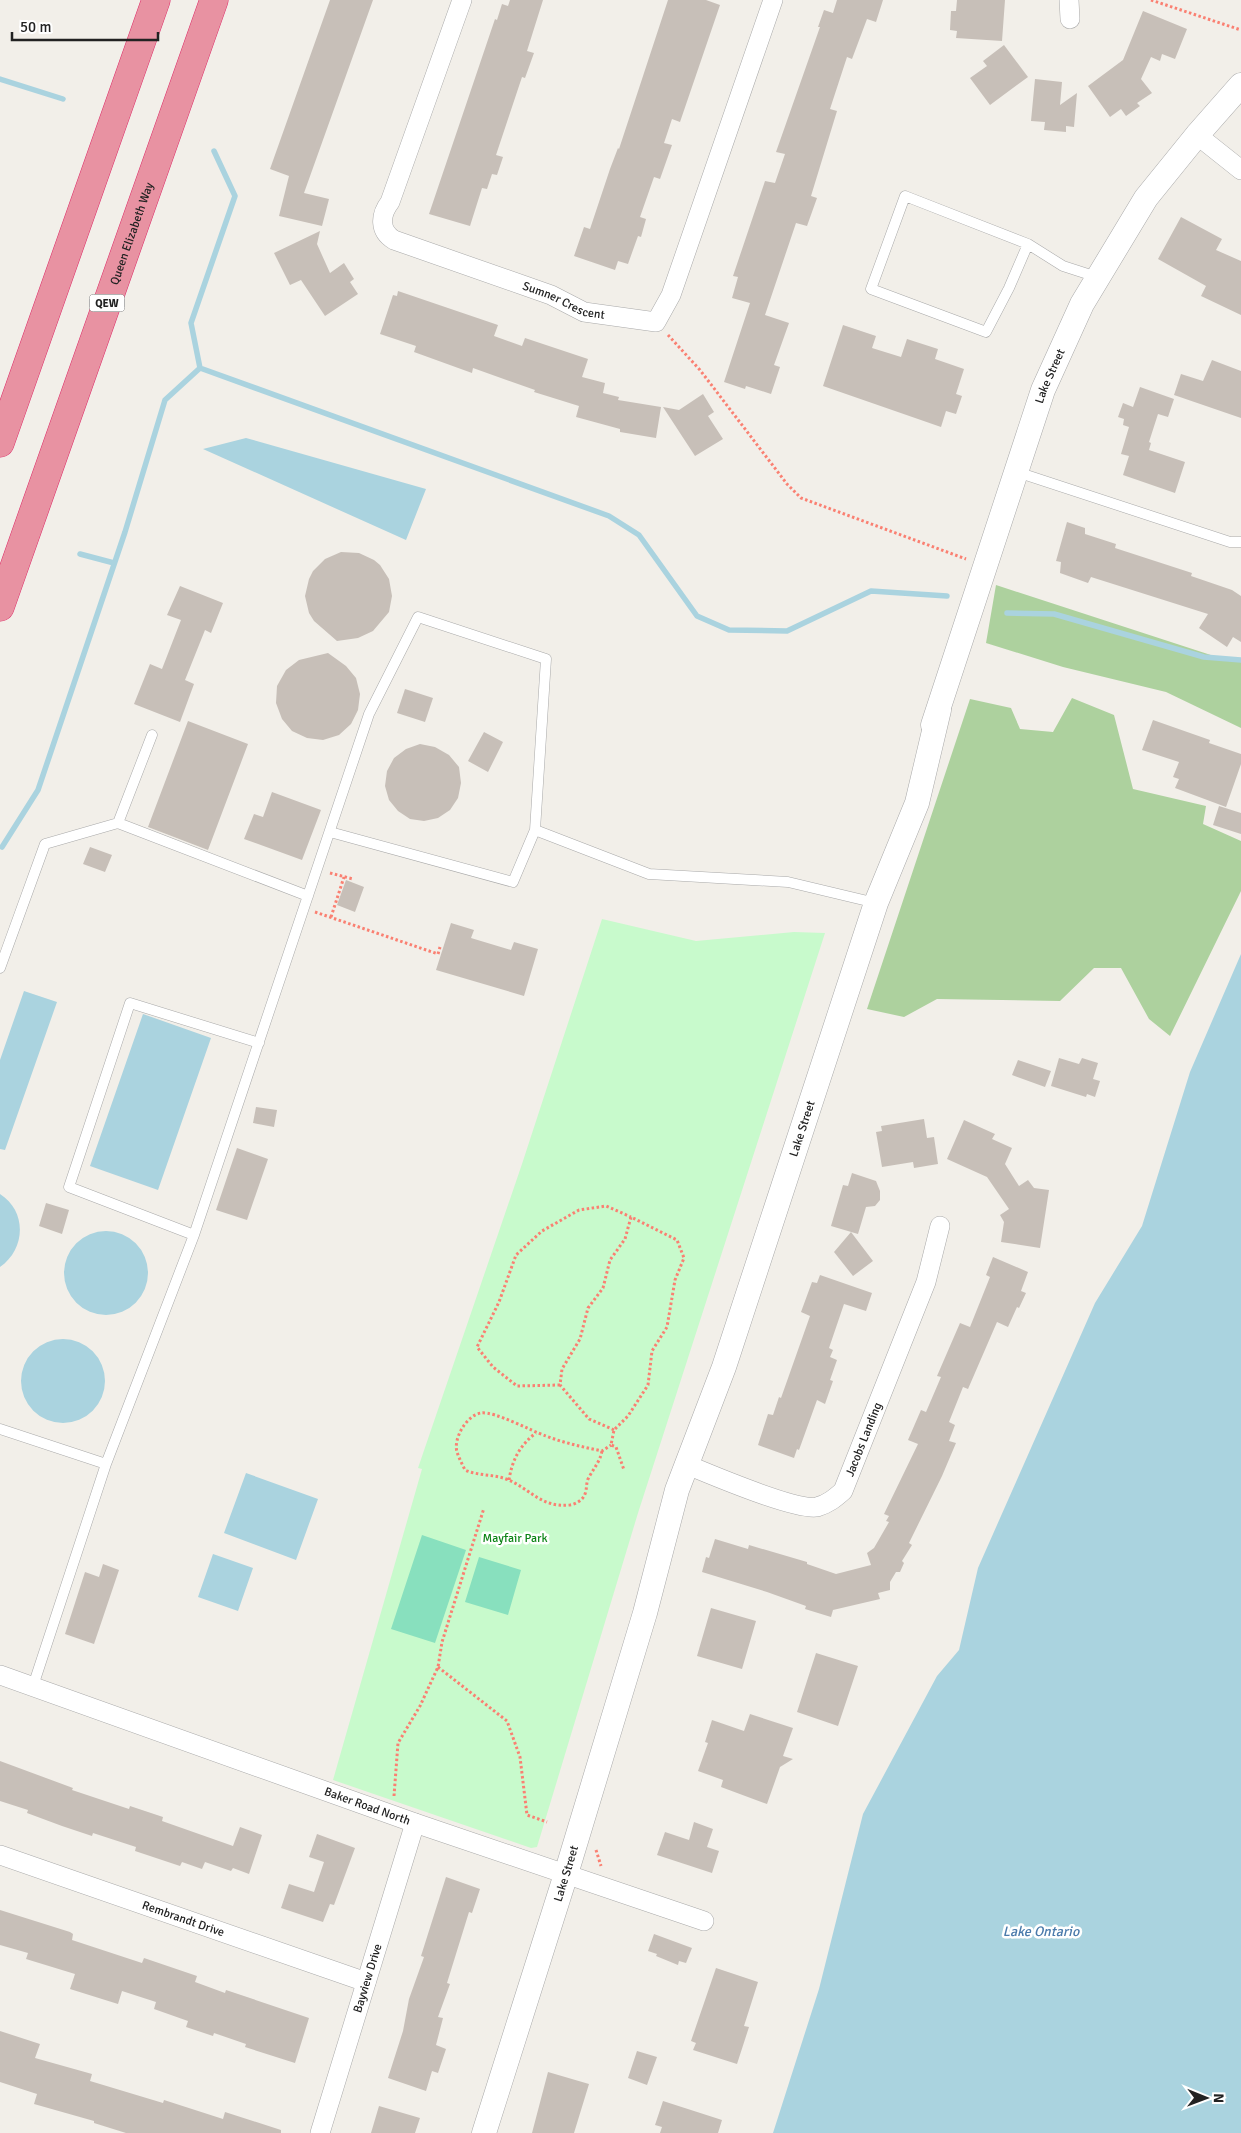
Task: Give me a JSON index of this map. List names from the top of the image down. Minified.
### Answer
{"streets":{"highway":["Queen Elizabeth Way","QEW"],"street":["Sumner Crescent","Lake Street","Jacobs Landing","Baker Road North","Rembrandt Drive","Bayview Drive"]},"crossings":[["Lake Street","Jacobs Landing"],["Lake Street","Baker Road North"],["Baker Road North","Bayview Drive"],["Rembrandt Drive","Bayview Drive"]],"water":["Lake Ontario"],"parks":["Mayfair Park"],"scale_bar":"50 m","north":"right"}
